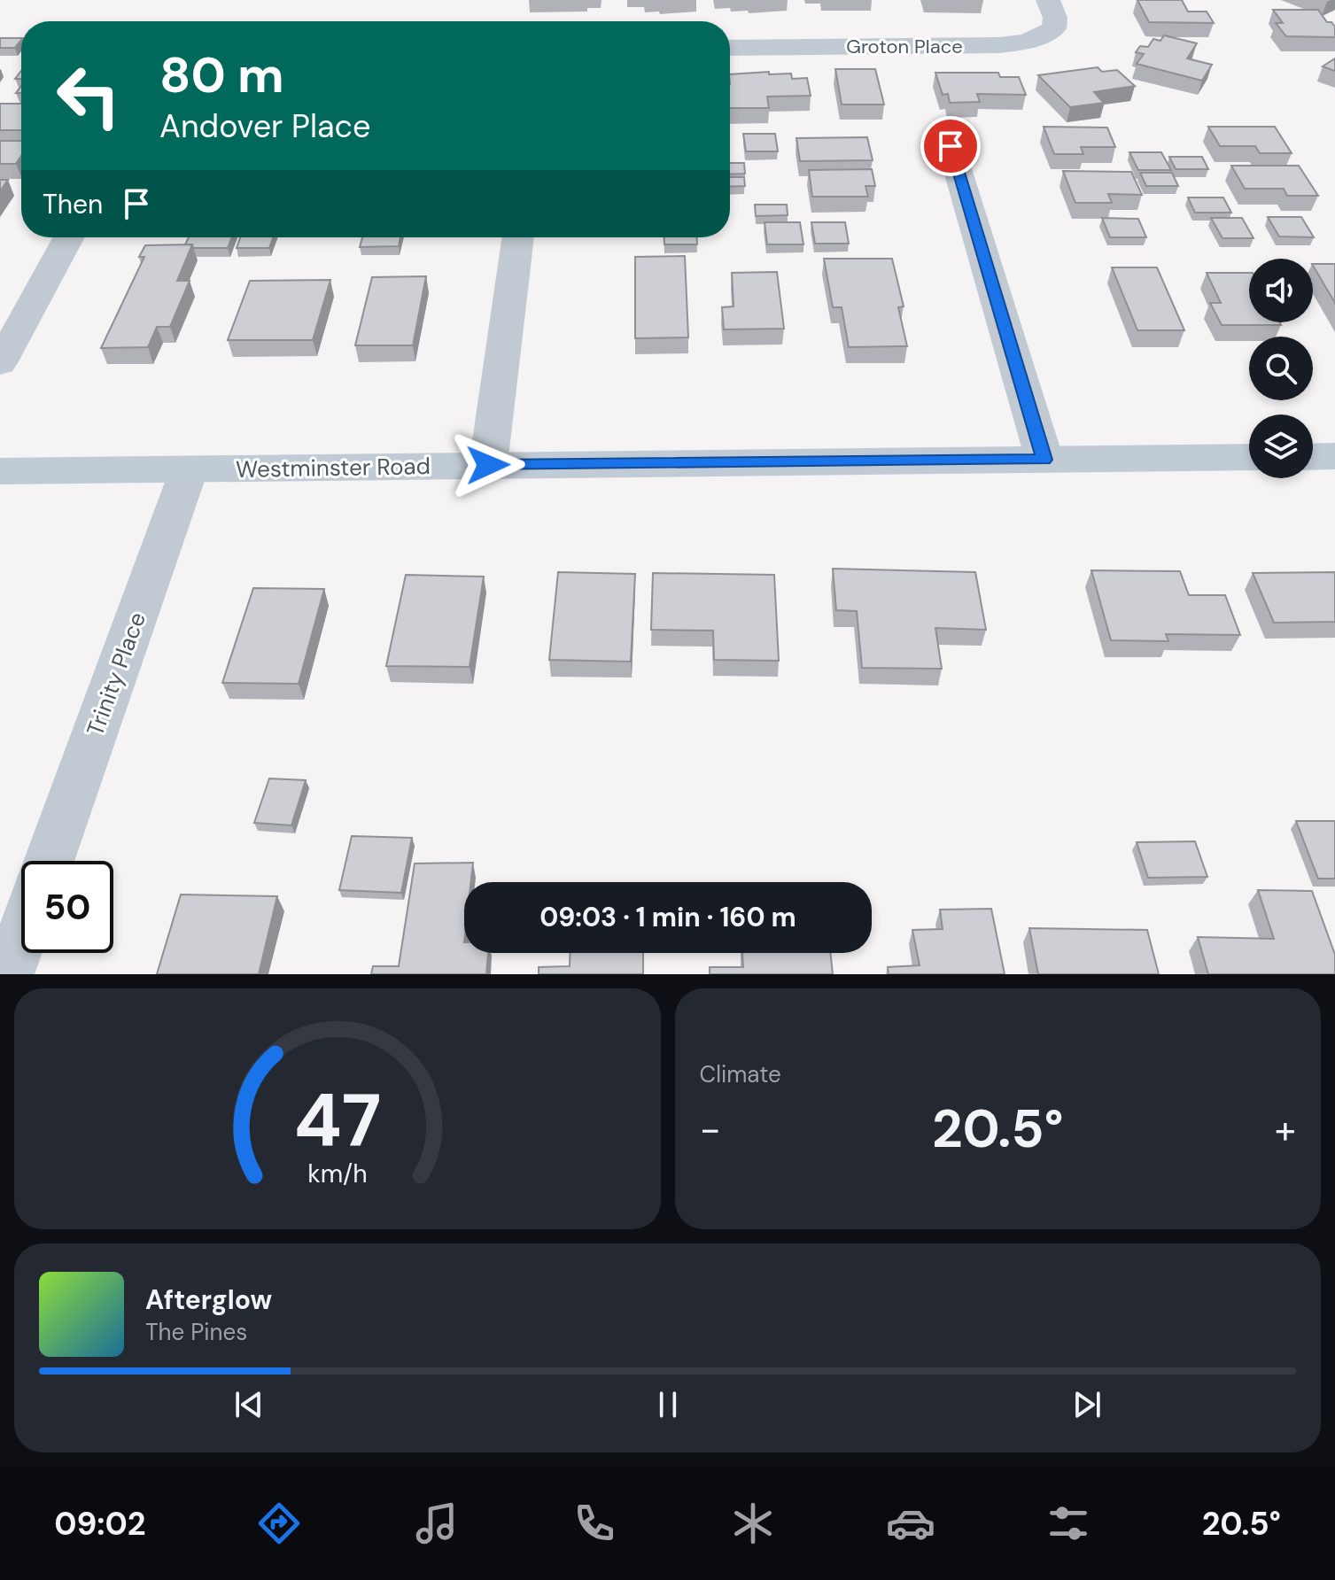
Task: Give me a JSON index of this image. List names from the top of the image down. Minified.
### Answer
{"streets":{"main road":["Westminster Road"],"street":["Groton Place","Trinity Place"]},"crossings":[["Westminster Road","Trinity Place"]],"page":{"turn":["80 m","Andover Place"],"then":"Then","limit":"50","trip":"09:03 · 1 min · 160 m","tile":"Climate","heat":["−","20.5°","+"],"song":["Afterglow","The Pines"],"tabs":["09:02","20.5°"],"gauge":["47","km/h"]}}
